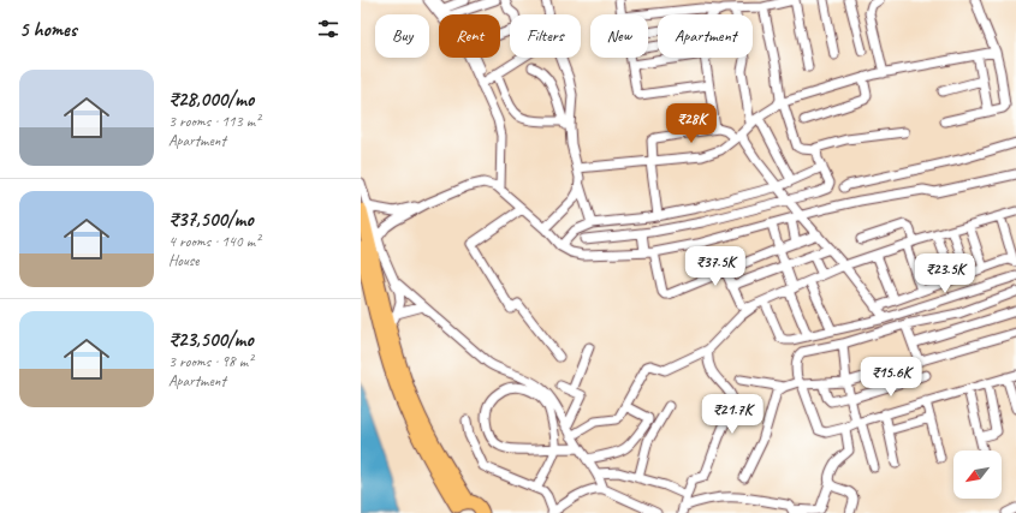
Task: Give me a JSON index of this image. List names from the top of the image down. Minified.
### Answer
{"north":"bottom left","page":{"heading":"5 homes","chip":["Buy","Rent","Filters","New","Apartment"],"list":[{"name":"₹28,000/mo","note":"3 rooms · 113 m² · Apartment"},{"name":"₹37,500/mo","note":"4 rooms · 140 m² · House"},{"name":"₹23,500/mo","note":"3 rooms · 98 m² · Apartment"}],"price":["₹28K","₹37.5K","₹23.5K","₹15.6K","₹21.7K"]}}
